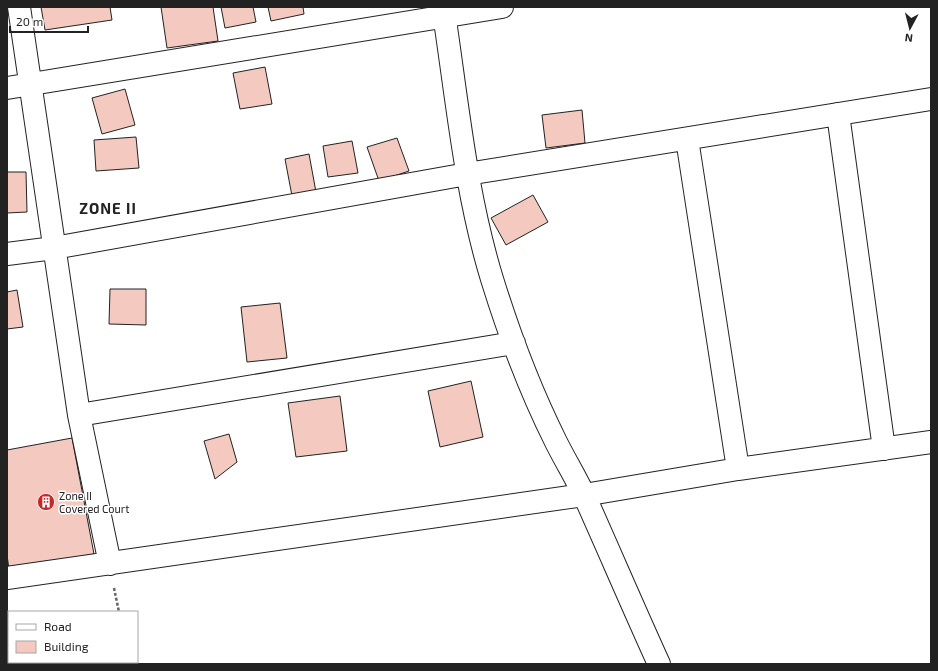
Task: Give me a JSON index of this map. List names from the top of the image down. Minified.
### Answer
{"districts":["ZONE II"],"places":{"building":["Zone II Covered Court"]},"legend":["Road","Building"],"scale_bar":"20 m","north":"bottom"}
